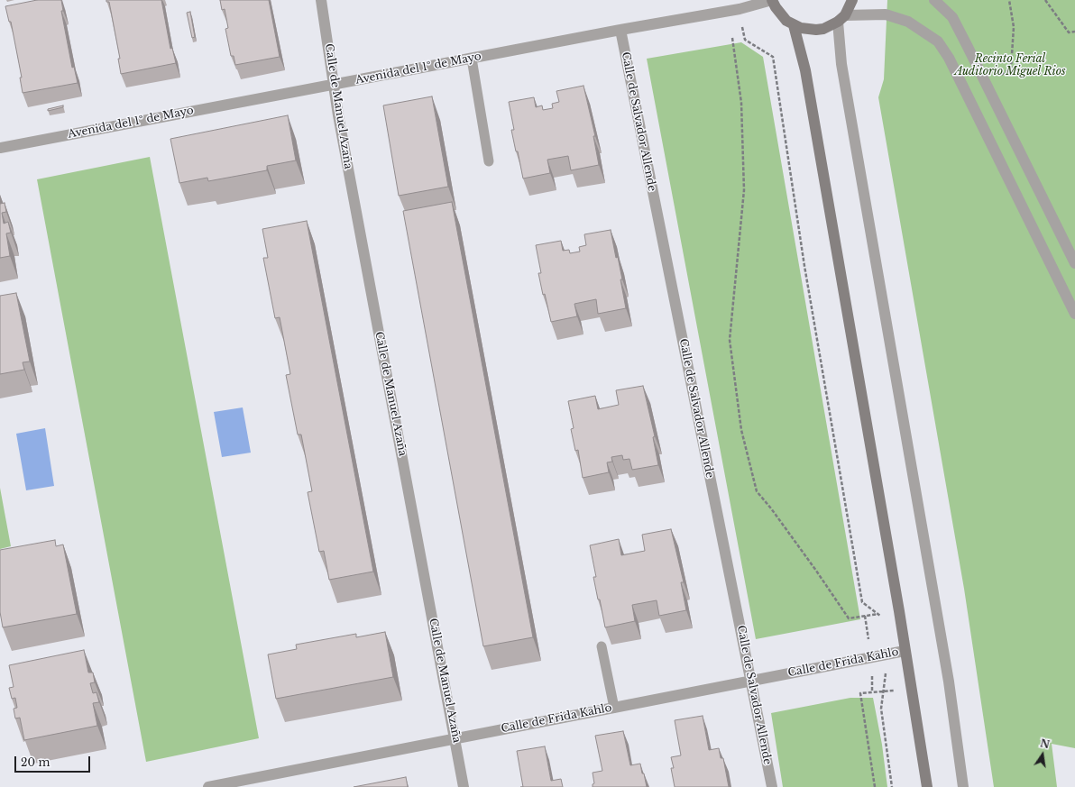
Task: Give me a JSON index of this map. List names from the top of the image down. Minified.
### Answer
{"streets":{"street":["Avenida del 1º de Mayo","Calle de Manuel Azaña","Calle de Salvador Allende","Calle de Frida Kahlo"]},"crossings":[["Avenida del 1º de Mayo","Calle de Manuel Azaña"],["Avenida del 1º de Mayo","Calle de Salvador Allende"],["Calle de Manuel Azaña","Calle de Frida Kahlo"],["Calle de Salvador Allende","Calle de Frida Kahlo"]],"parks":["Recinto Ferial Auditorio Miguel Rios"],"scale_bar":"20 m","north":"top"}
